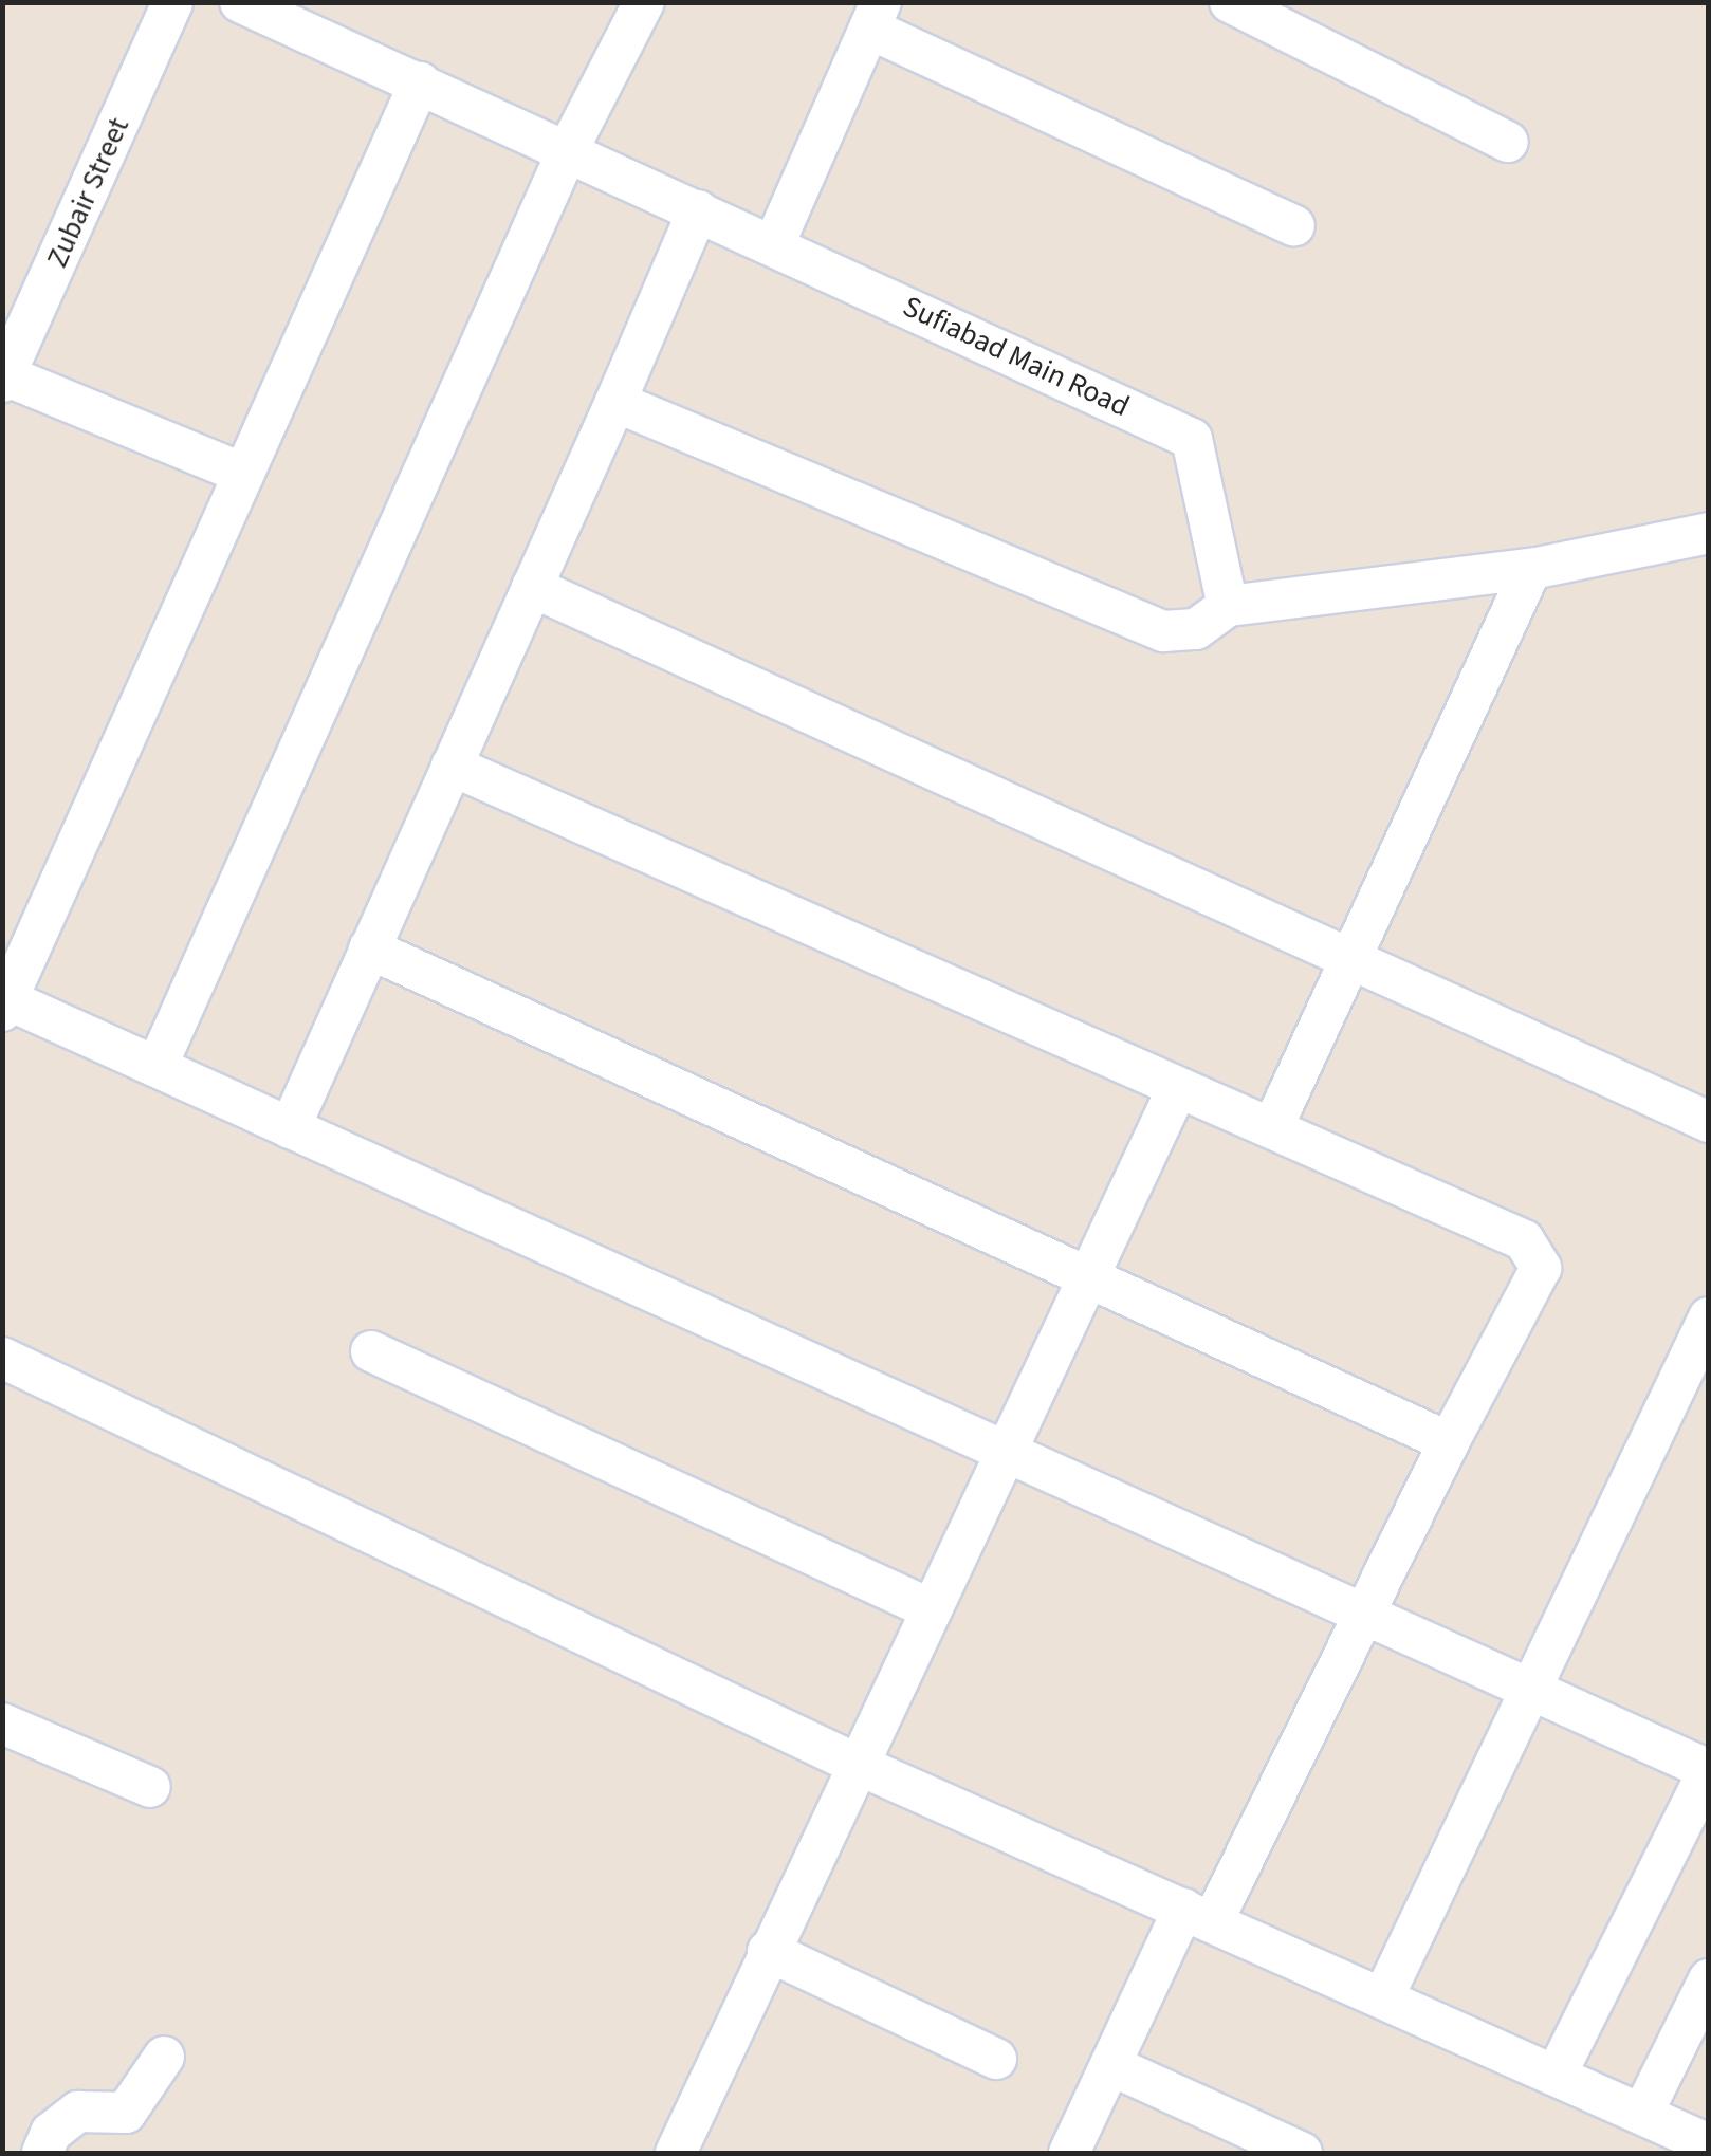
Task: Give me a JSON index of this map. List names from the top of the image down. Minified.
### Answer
{"streets":{"street":["Zubair Street","Sufiabad Main Road"]}}
